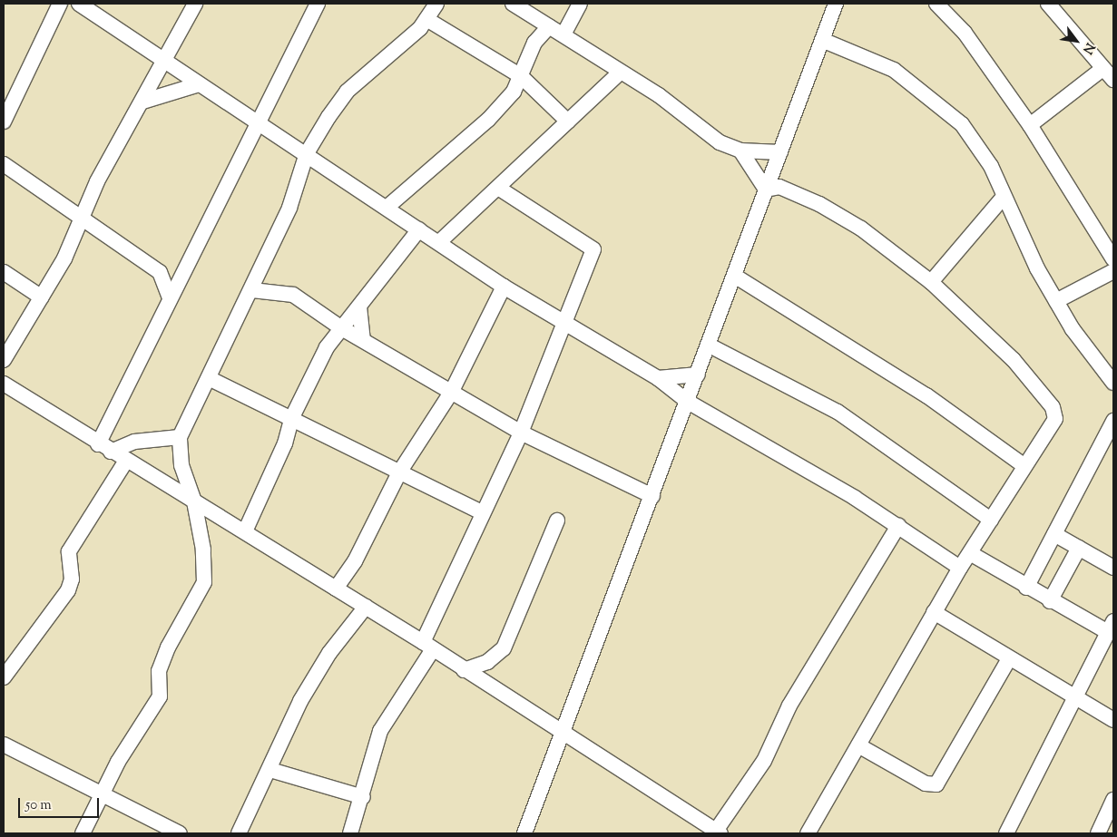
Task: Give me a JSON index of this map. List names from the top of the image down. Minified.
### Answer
{"scale_bar":"50 m","north":"bottom right"}
